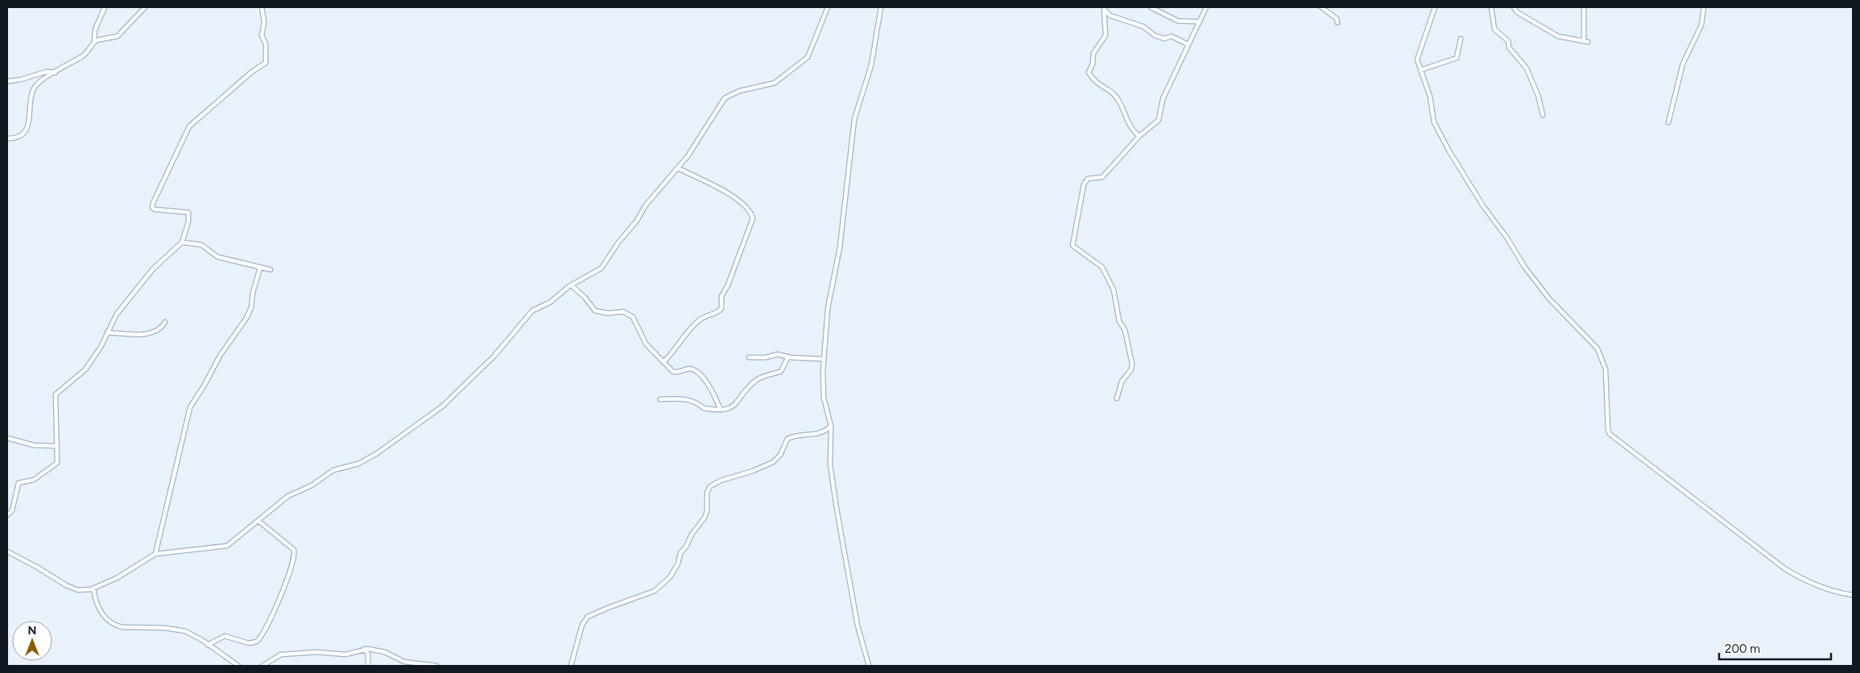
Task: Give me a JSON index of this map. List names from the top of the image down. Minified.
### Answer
{"scale_bar":"200 m","north":"top"}
